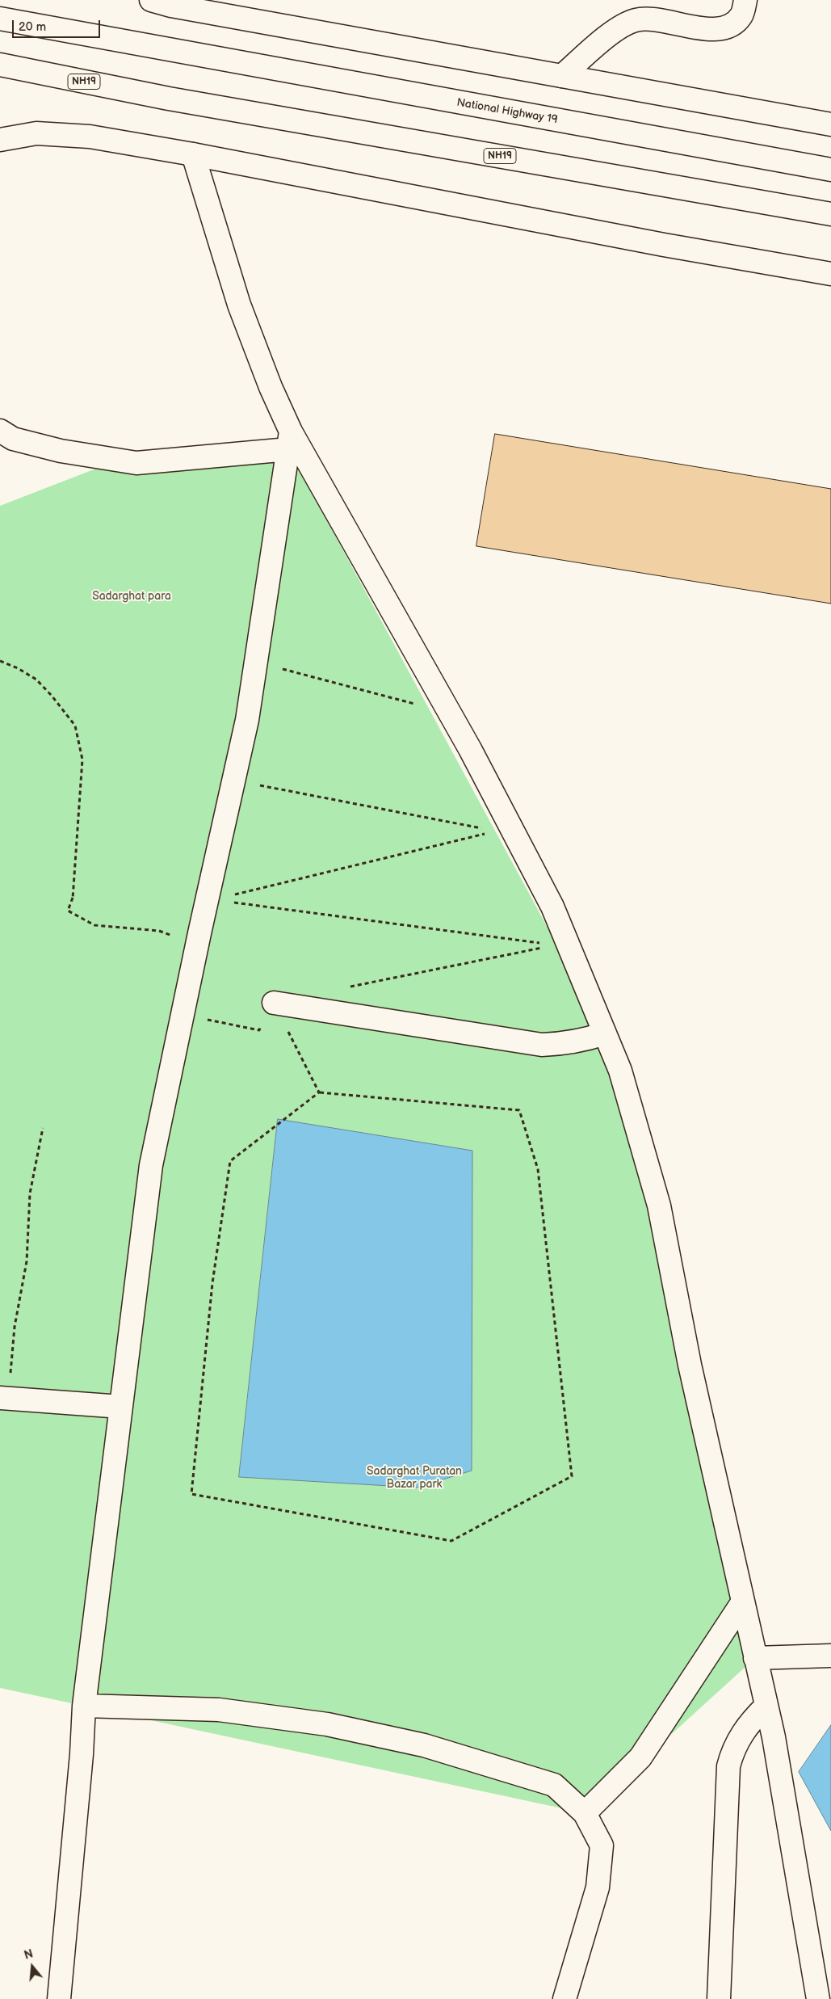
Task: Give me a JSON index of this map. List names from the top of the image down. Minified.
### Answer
{"streets":{"main road":["NH19","National Highway 19"]},"parks":["Sadarghat para","Sadarghat Puratan Bazar park"],"scale_bar":"20 m","north":"top"}
